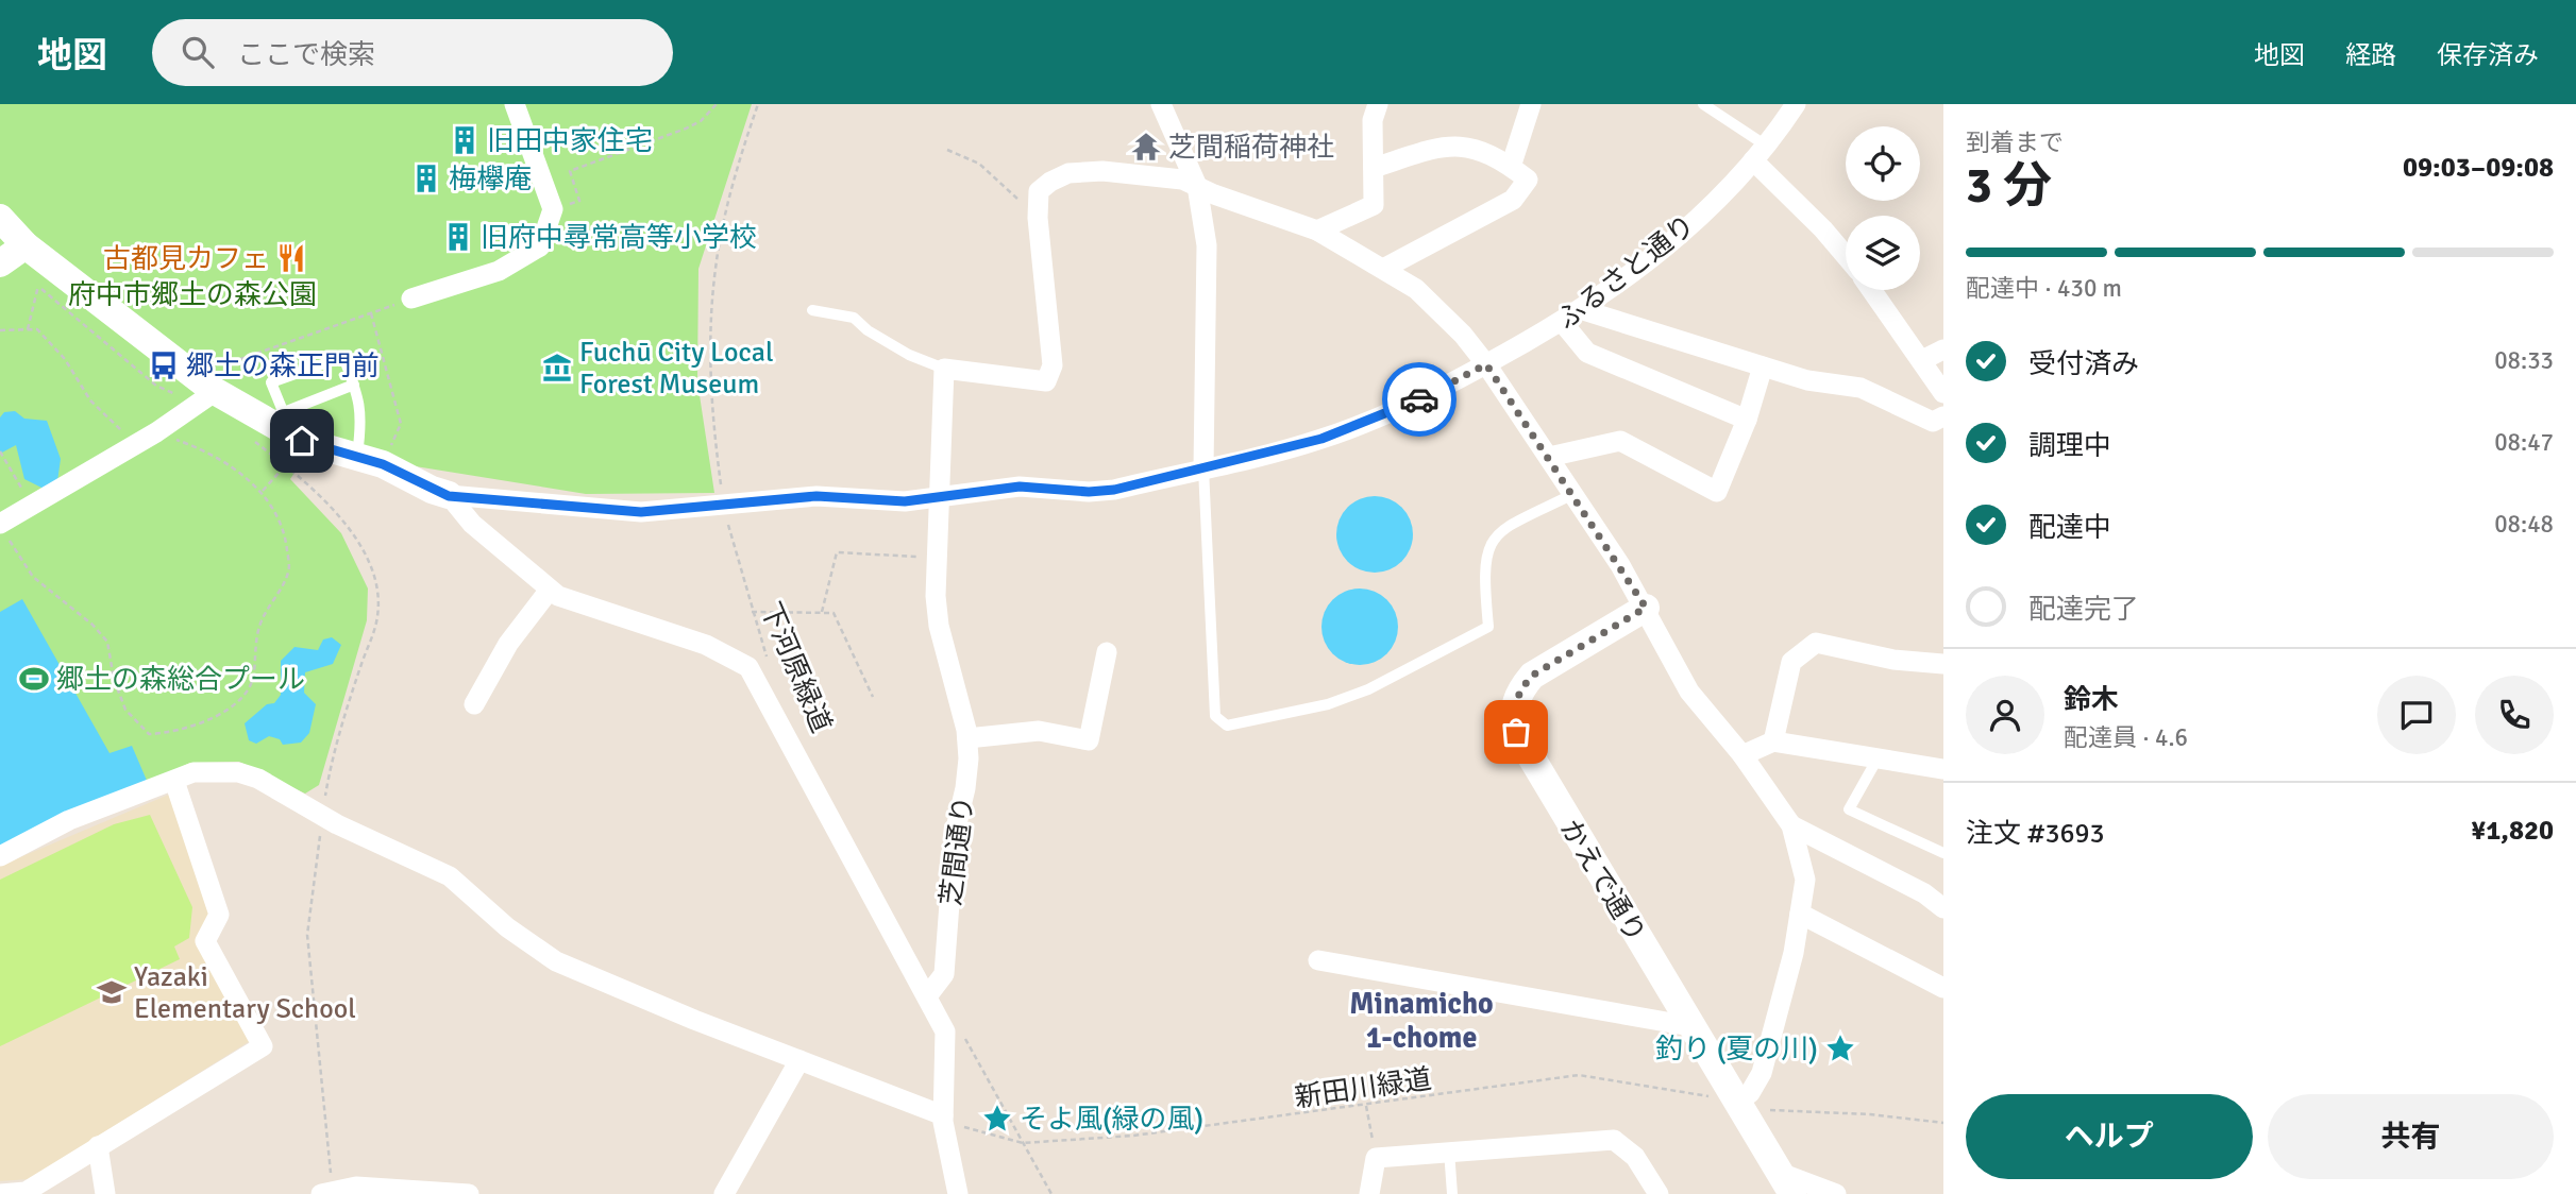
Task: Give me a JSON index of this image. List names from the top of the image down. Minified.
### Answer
{"streets":{"street":["ふるさと通り","芝間通り","かえで通り"],"path":["下河原緑道","新田川緑道"]},"crossings":[["ふるさと通り","下河原緑道"],["ふるさと通り","芝間通り"],["かえで通り","新田川緑道"]],"districts":["Minamicho 1-chome"],"parks":["府中市郷土の森公園"],"places":{"building":["旧田中家住宅","梅欅庵","旧府中尋常高等小学校"],"temple":["芝間稲荷神社"],"restaurant":["古都見カフェ"],"bus stop":["郷土の森正門前"],"museum":["Fuchū City Local Forest Museum"],"sports":["郷土の森総合プール"],"school or university":["Yazaki Elementary School"],"place":["釣り (夏の川)","そよ風(緑の風)"]},"page":{"header":"地図","search":"ここで検索","nav":["地図","経路","保存済み"],"heading":["3 分","到着まで","09:03–09:08"],"panel":["鈴木","配達員 · 4.6","注文 #3693","¥1,820"],"bar":"配達中 · 430 m","list":[["受付済み","08:33"],["調理中","08:47"],["配達中","08:48"],"配達完了"],"buttons":["ヘルプ","共有"]}}
